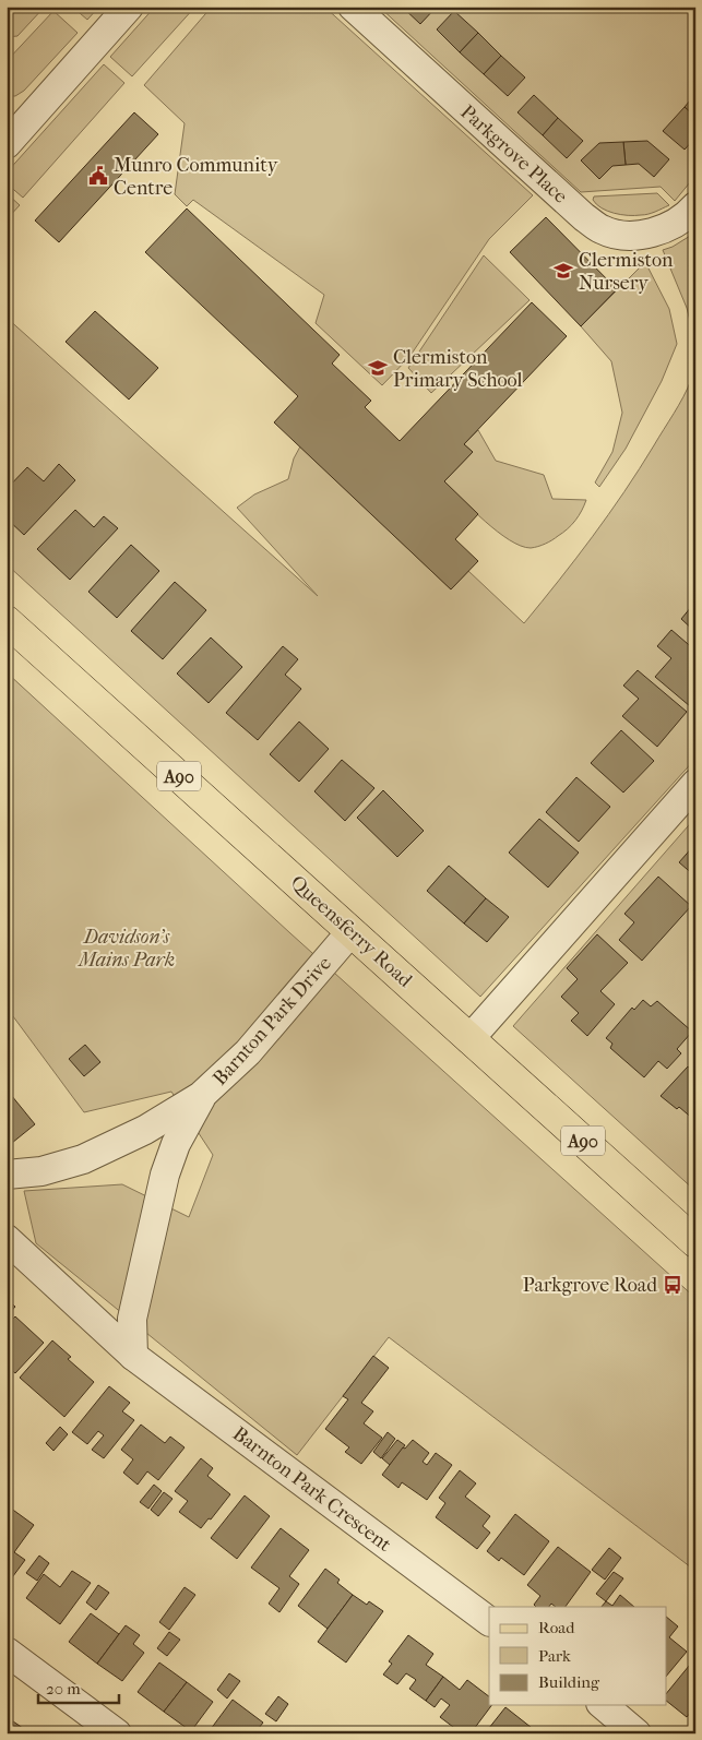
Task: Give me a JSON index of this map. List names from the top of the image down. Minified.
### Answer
{"streets":{"main road":["A90","Queensferry Road"],"street":["Parkgrove Place","Barnton Park Drive","Barnton Park Crescent"]},"crossings":[["Queensferry Road","Barnton Park Drive"]],"parks":["Davidson's Mains Park"],"places":{"public building":["Munro Community Centre"],"school or university":["Clermiston Nursery","Clermiston Primary School"],"bus stop":["Parkgrove Road"]},"legend":["Road","Park","Building"],"scale_bar":"20 m"}
